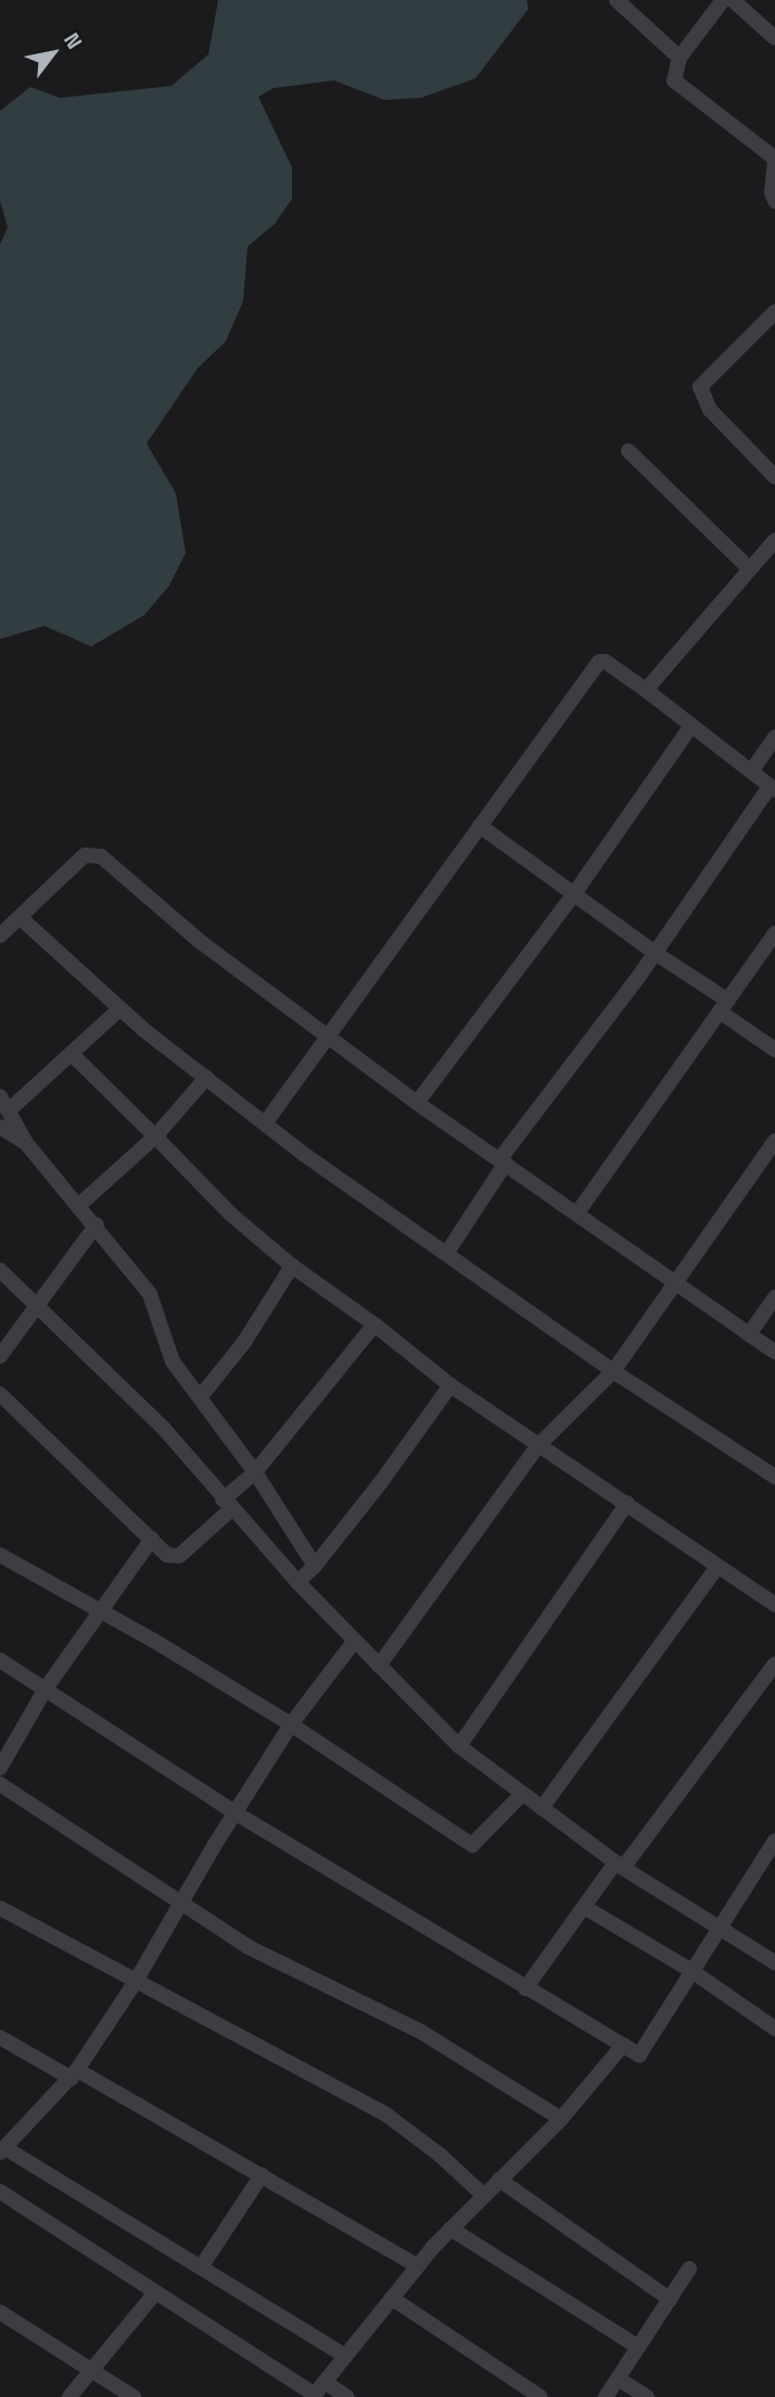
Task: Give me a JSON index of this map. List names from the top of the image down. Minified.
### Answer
{"north":"top right"}
